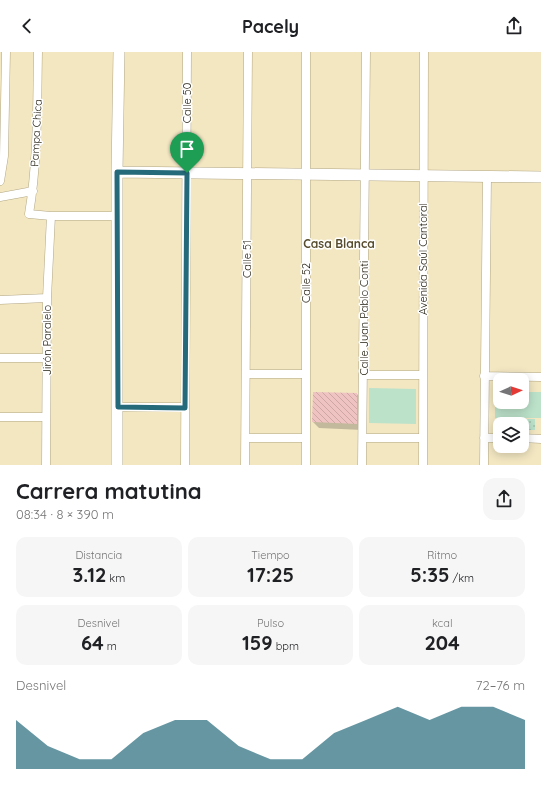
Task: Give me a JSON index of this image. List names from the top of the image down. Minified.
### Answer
{"streets":{"street":["Calle 50","Pampa Chica","Calle 51","Avenida Saúl Cantoral","Calle 52","Calle Juan Pablo Conti","Jirón Paralelo"]},"crossings":[["Pampa Chica","Jirón Paralelo"]],"districts":["Casa Blanca"],"north":"right","page":{"header":"Pacely","heading":["Carrera matutina","08:34 · 8 × 390 m"],"stats":[["Distancia","3.12 km"],["Tiempo","17:25"],["Ritmo","5:35 /km"],["Desnivel","64 m"],["Pulso","159 bpm"],["kcal","204"]],"chart":["Desnivel","72–76 m"]}}
